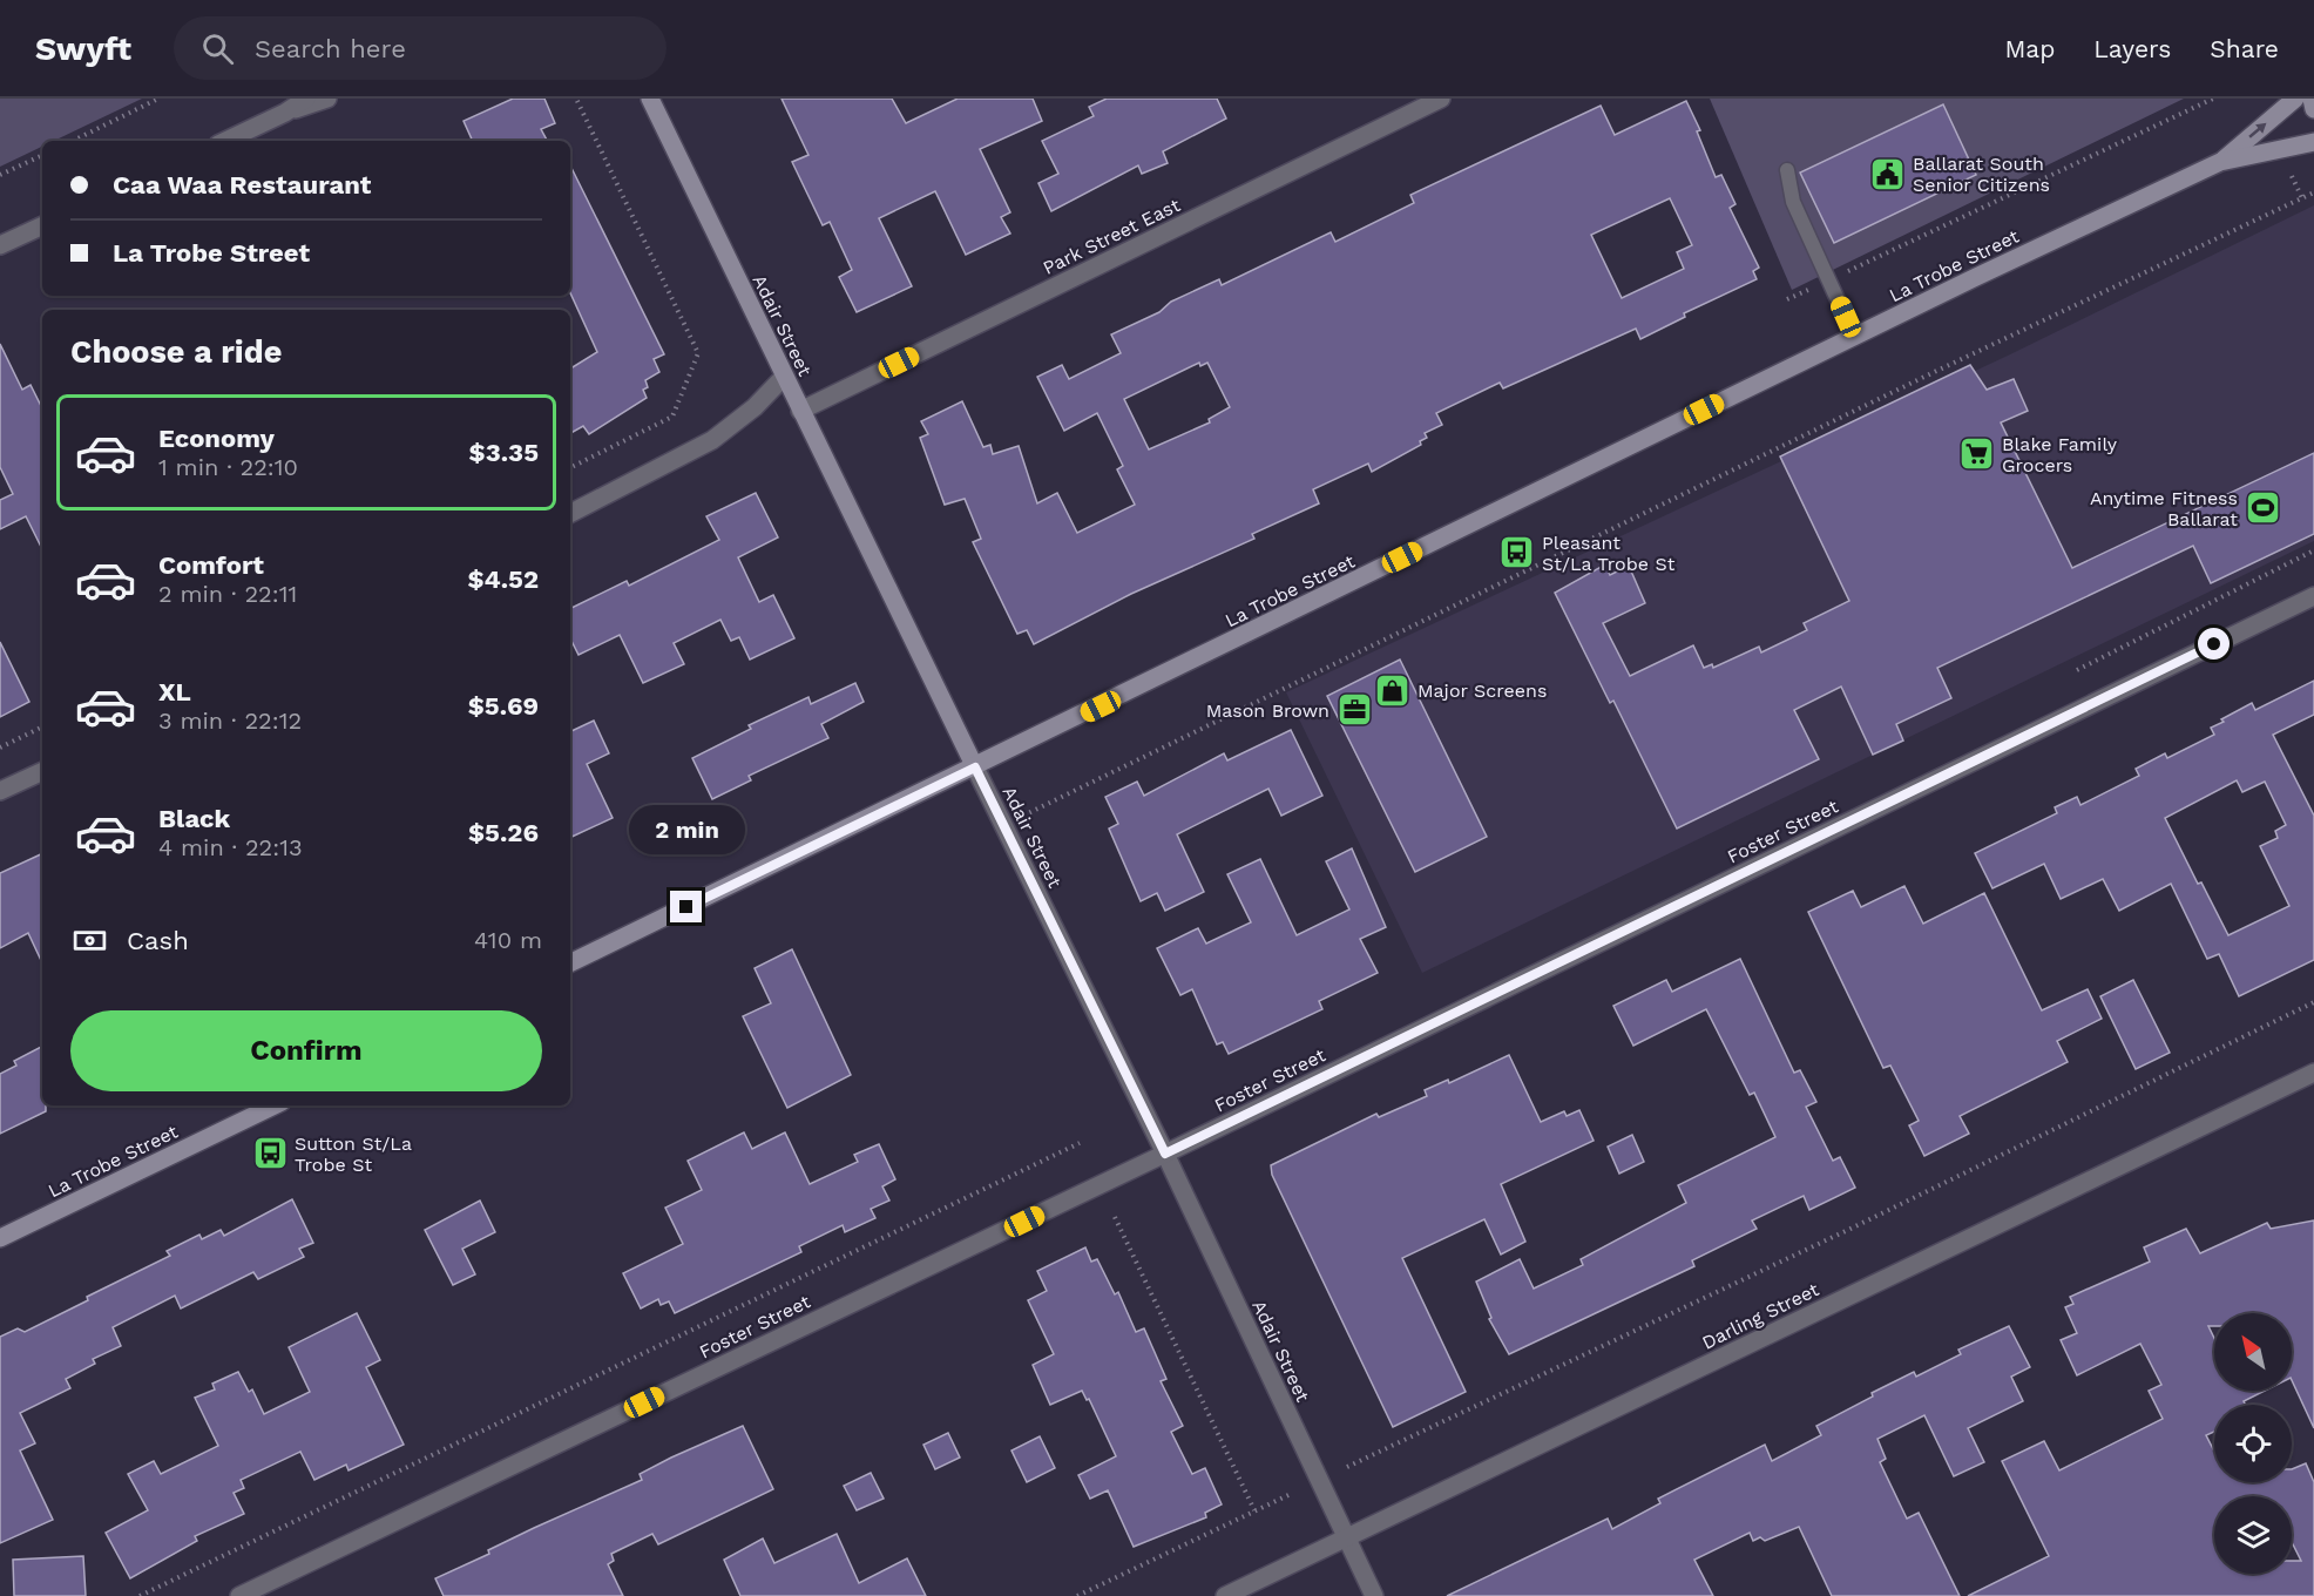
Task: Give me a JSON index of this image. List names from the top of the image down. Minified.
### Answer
{"streets":{"main road":["La Trobe Street","Adair Street"],"street":["Park Street East","Foster Street","Darling Street"]},"crossings":[["Park Street East","Adair Street"],["La Trobe Street","Adair Street"],["Adair Street","Foster Street"],["Adair Street","Darling Street"]],"places":{"public building":["Ballarat South Senior Citizens"],"supermarket":["Blake Family Grocers"],"sports":["Anytime Fitness Ballarat"],"bus stop":["Pleasant St/La Trobe St","Sutton St/La Trobe St"],"shop":["Major Screens"],"office":["Mason Brown"]},"north":"top left","page":{"header":"Swyft","search":"Search here","nav":["Map","Layers","Share"],"banner":["Caa Waa Restaurant","La Trobe Street"],"heading":"Choose a ride","list":[{"name":"Economy","note":"1 min · 22:10","value":"$3.35"},{"name":"Comfort","note":"2 min · 22:11","value":"$4.52"},{"name":"XL","note":"3 min · 22:12","value":"$5.69"},{"name":"Black","note":"4 min · 22:13","value":"$5.26"}],"bubble":"2 min","pay":["Cash","410 m"],"buttons":"Confirm"}}
